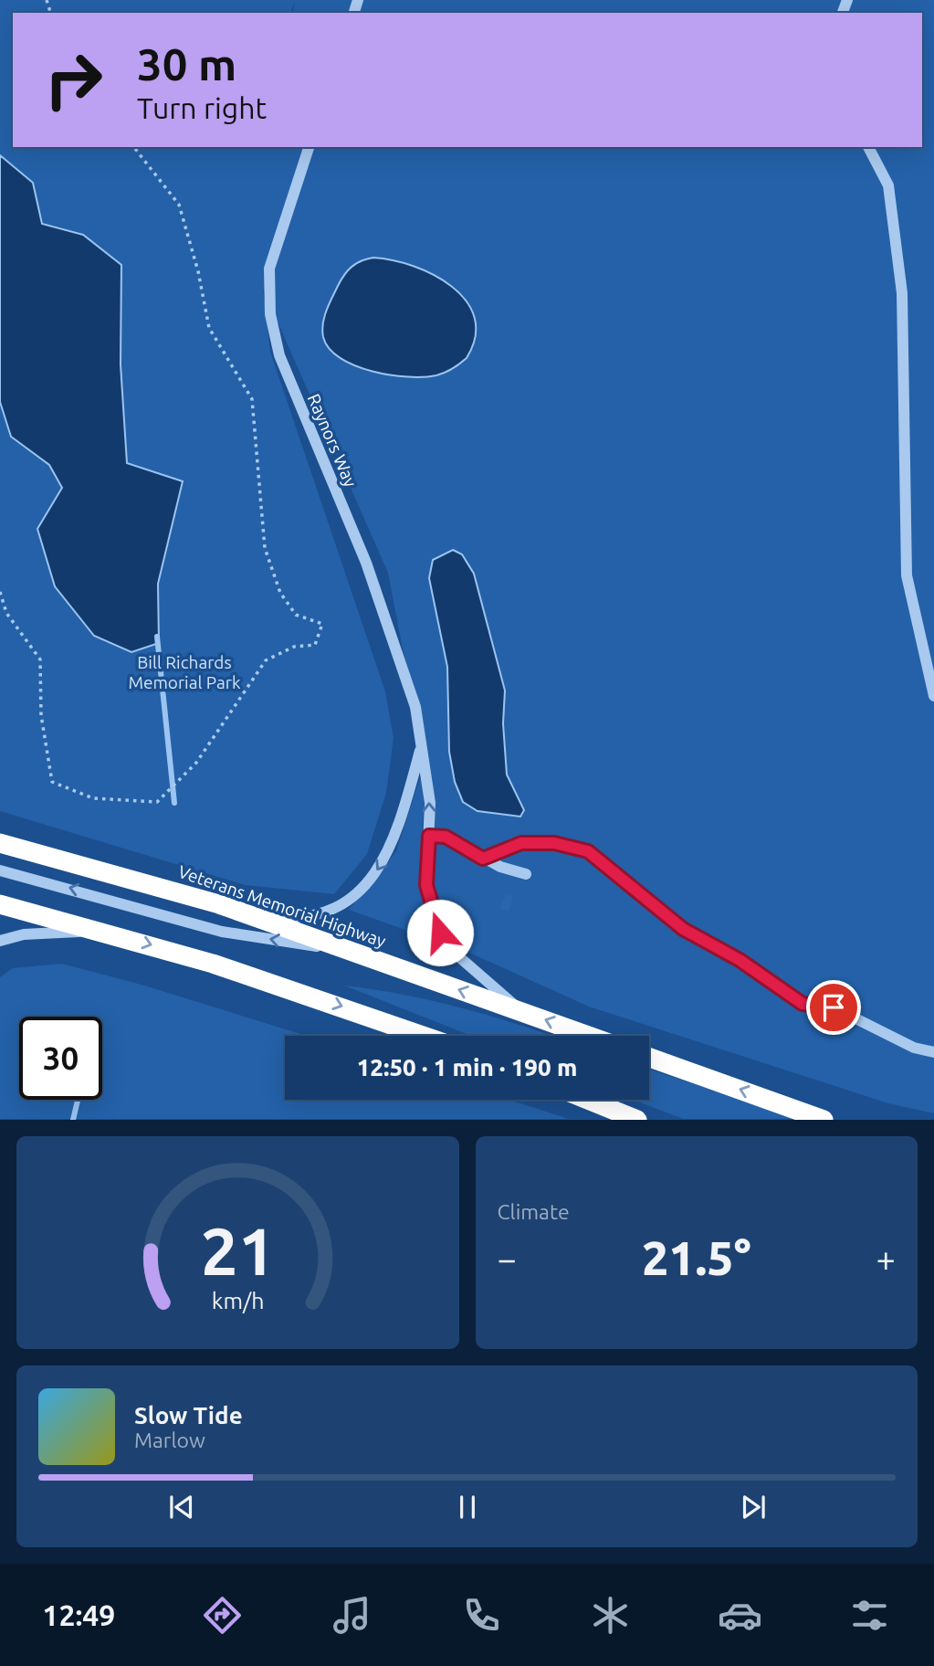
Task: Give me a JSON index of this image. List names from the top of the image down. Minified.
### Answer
{"streets":{"highway":["Veterans Memorial Highway"],"street":["Raynors Way"]},"crossings":[["Raynors Way","Veterans Memorial Highway"]],"parks":["Bill Richards Memorial Park"],"page":{"turn":["30 m","Turn right"],"limit":"30","trip":"12:50 · 1 min · 190 m","tile":"Climate","heat":["−","21.5°","+"],"song":["Slow Tide","Marlow"],"tabs":"12:49","gauge":["21","km/h"]}}
